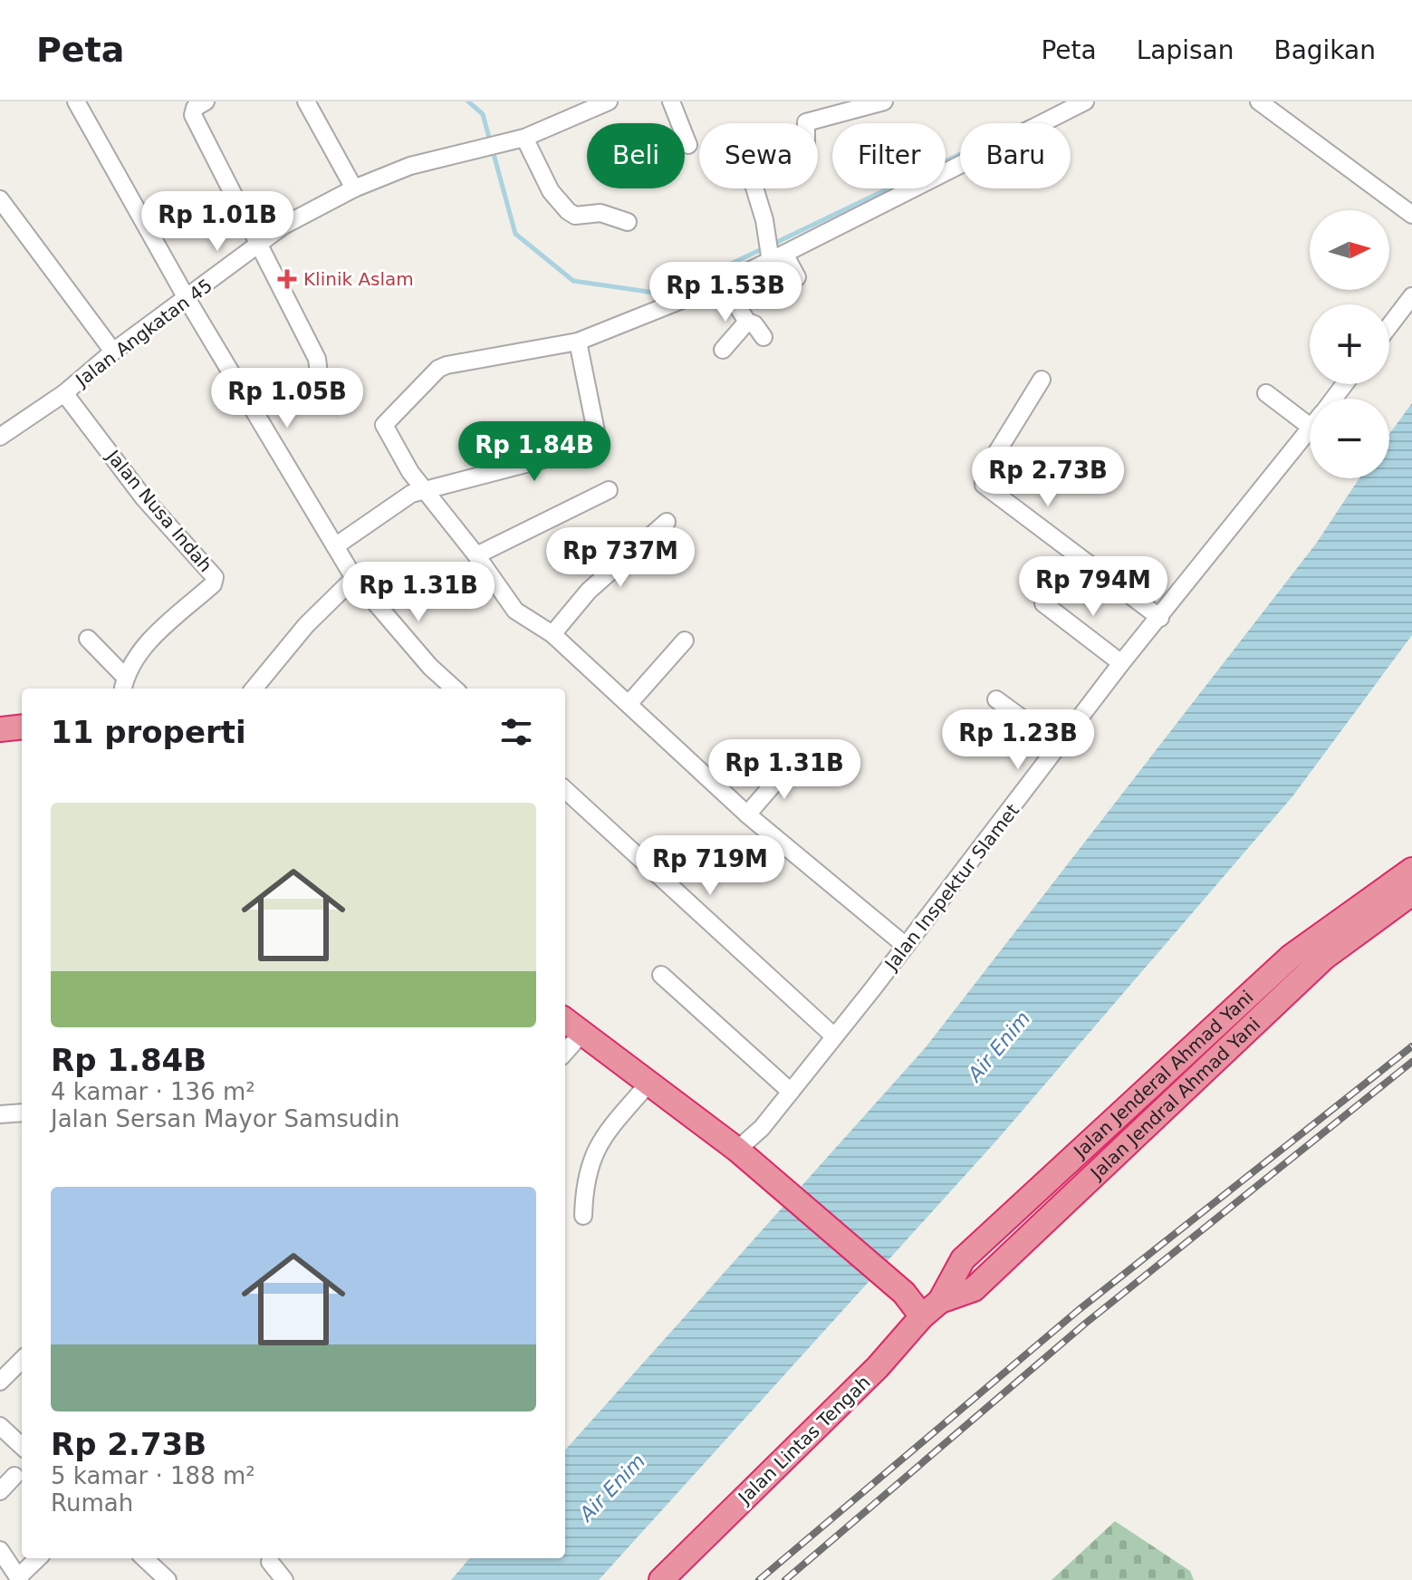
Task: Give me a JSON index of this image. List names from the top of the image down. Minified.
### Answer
{"streets":{"highway":["Jalan Jenderal Ahmad Yani","Jalan Jendral Ahmad Yani","Jalan Lintas Tengah"],"street":["Jalan Angkatan 45","Jalan Nusa Indah","Jalan Inspektur Slamet"]},"crossings":[["Jalan Angkatan 45","Jalan Nusa Indah"],["Jalan Jenderal Ahmad Yani","Jalan Jendral Ahmad Yani"],["Jalan Jenderal Ahmad Yani","Jalan Lintas Tengah"],["Jalan Jendral Ahmad Yani","Jalan Lintas Tengah"]],"water":["Air Enim"],"places":{"health":["Klinik Aslam"]},"north":"right","page":{"header":"Peta","nav":["Peta","Lapisan","Bagikan"],"chip":["Beli","Sewa","Filter","Baru"],"price":["Rp 1.01B","Rp 1.53B","Rp 1.05B","Rp 1.84B","Rp 2.73B","Rp 737M","Rp 794M","Rp 1.31B","Rp 1.23B","Rp 1.31B","Rp 719M"],"map_buttons":["+","−"],"heading":"11 properti","list":[{"name":"Rp 1.84B","note":"4 kamar · 136 m² · Jalan Sersan Mayor Samsudin"},{"name":"Rp 2.73B","note":"5 kamar · 188 m² · Rumah"}]}}
